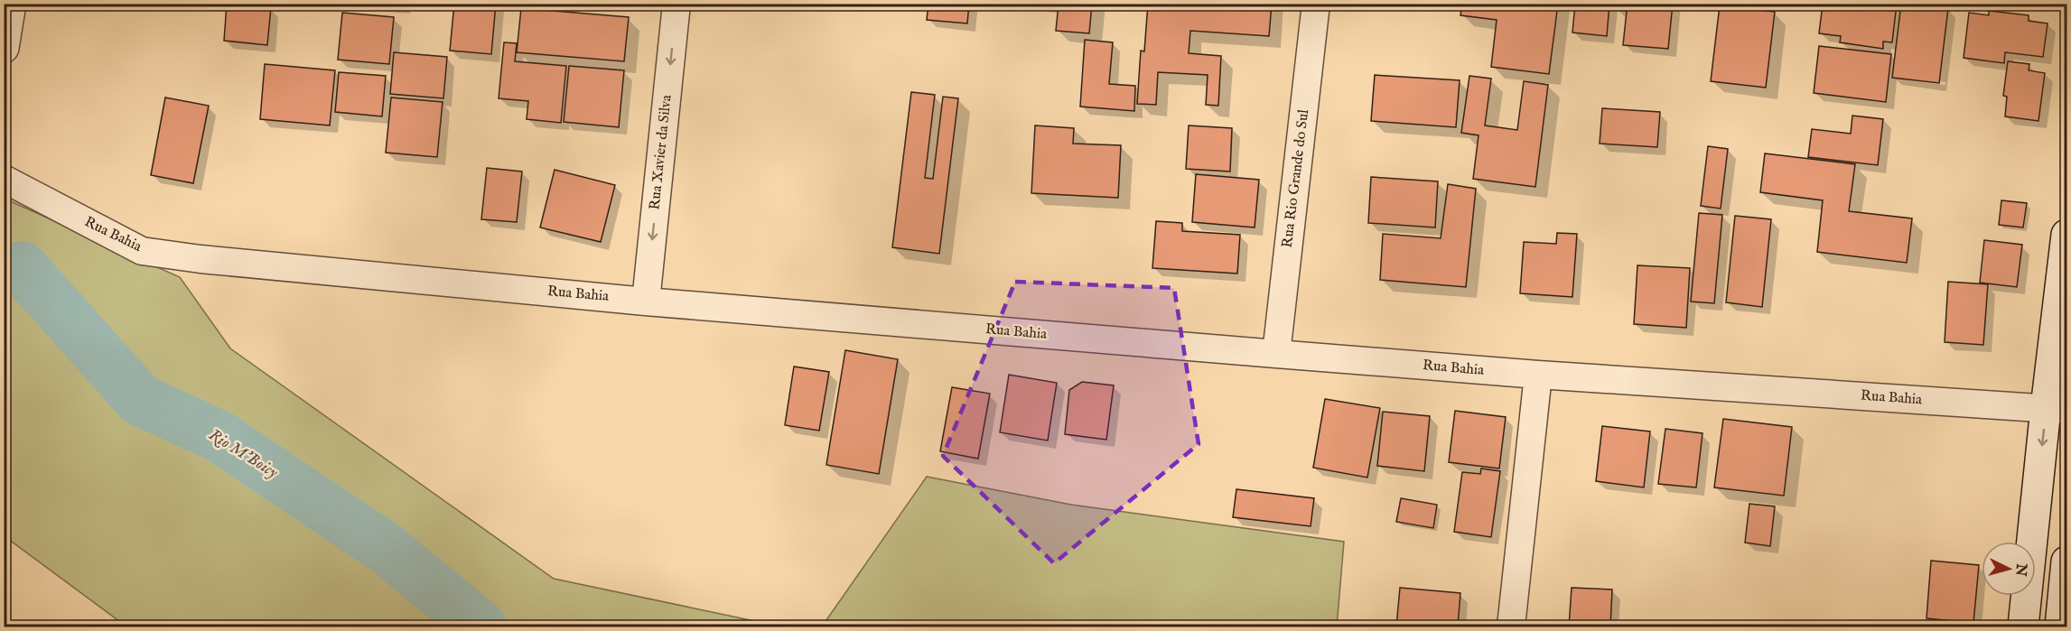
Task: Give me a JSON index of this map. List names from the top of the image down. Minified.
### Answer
{"streets":{"street":["Rua Xavier da Silva","Rua Rio Grande do Sul","Rua Bahia"]},"crossings":[["Rua Xavier da Silva","Rua Bahia"],["Rua Rio Grande do Sul","Rua Bahia"]],"one_way":["Rua Xavier da Silva"],"water":["Rio M'Boicy"],"north":"right"}
